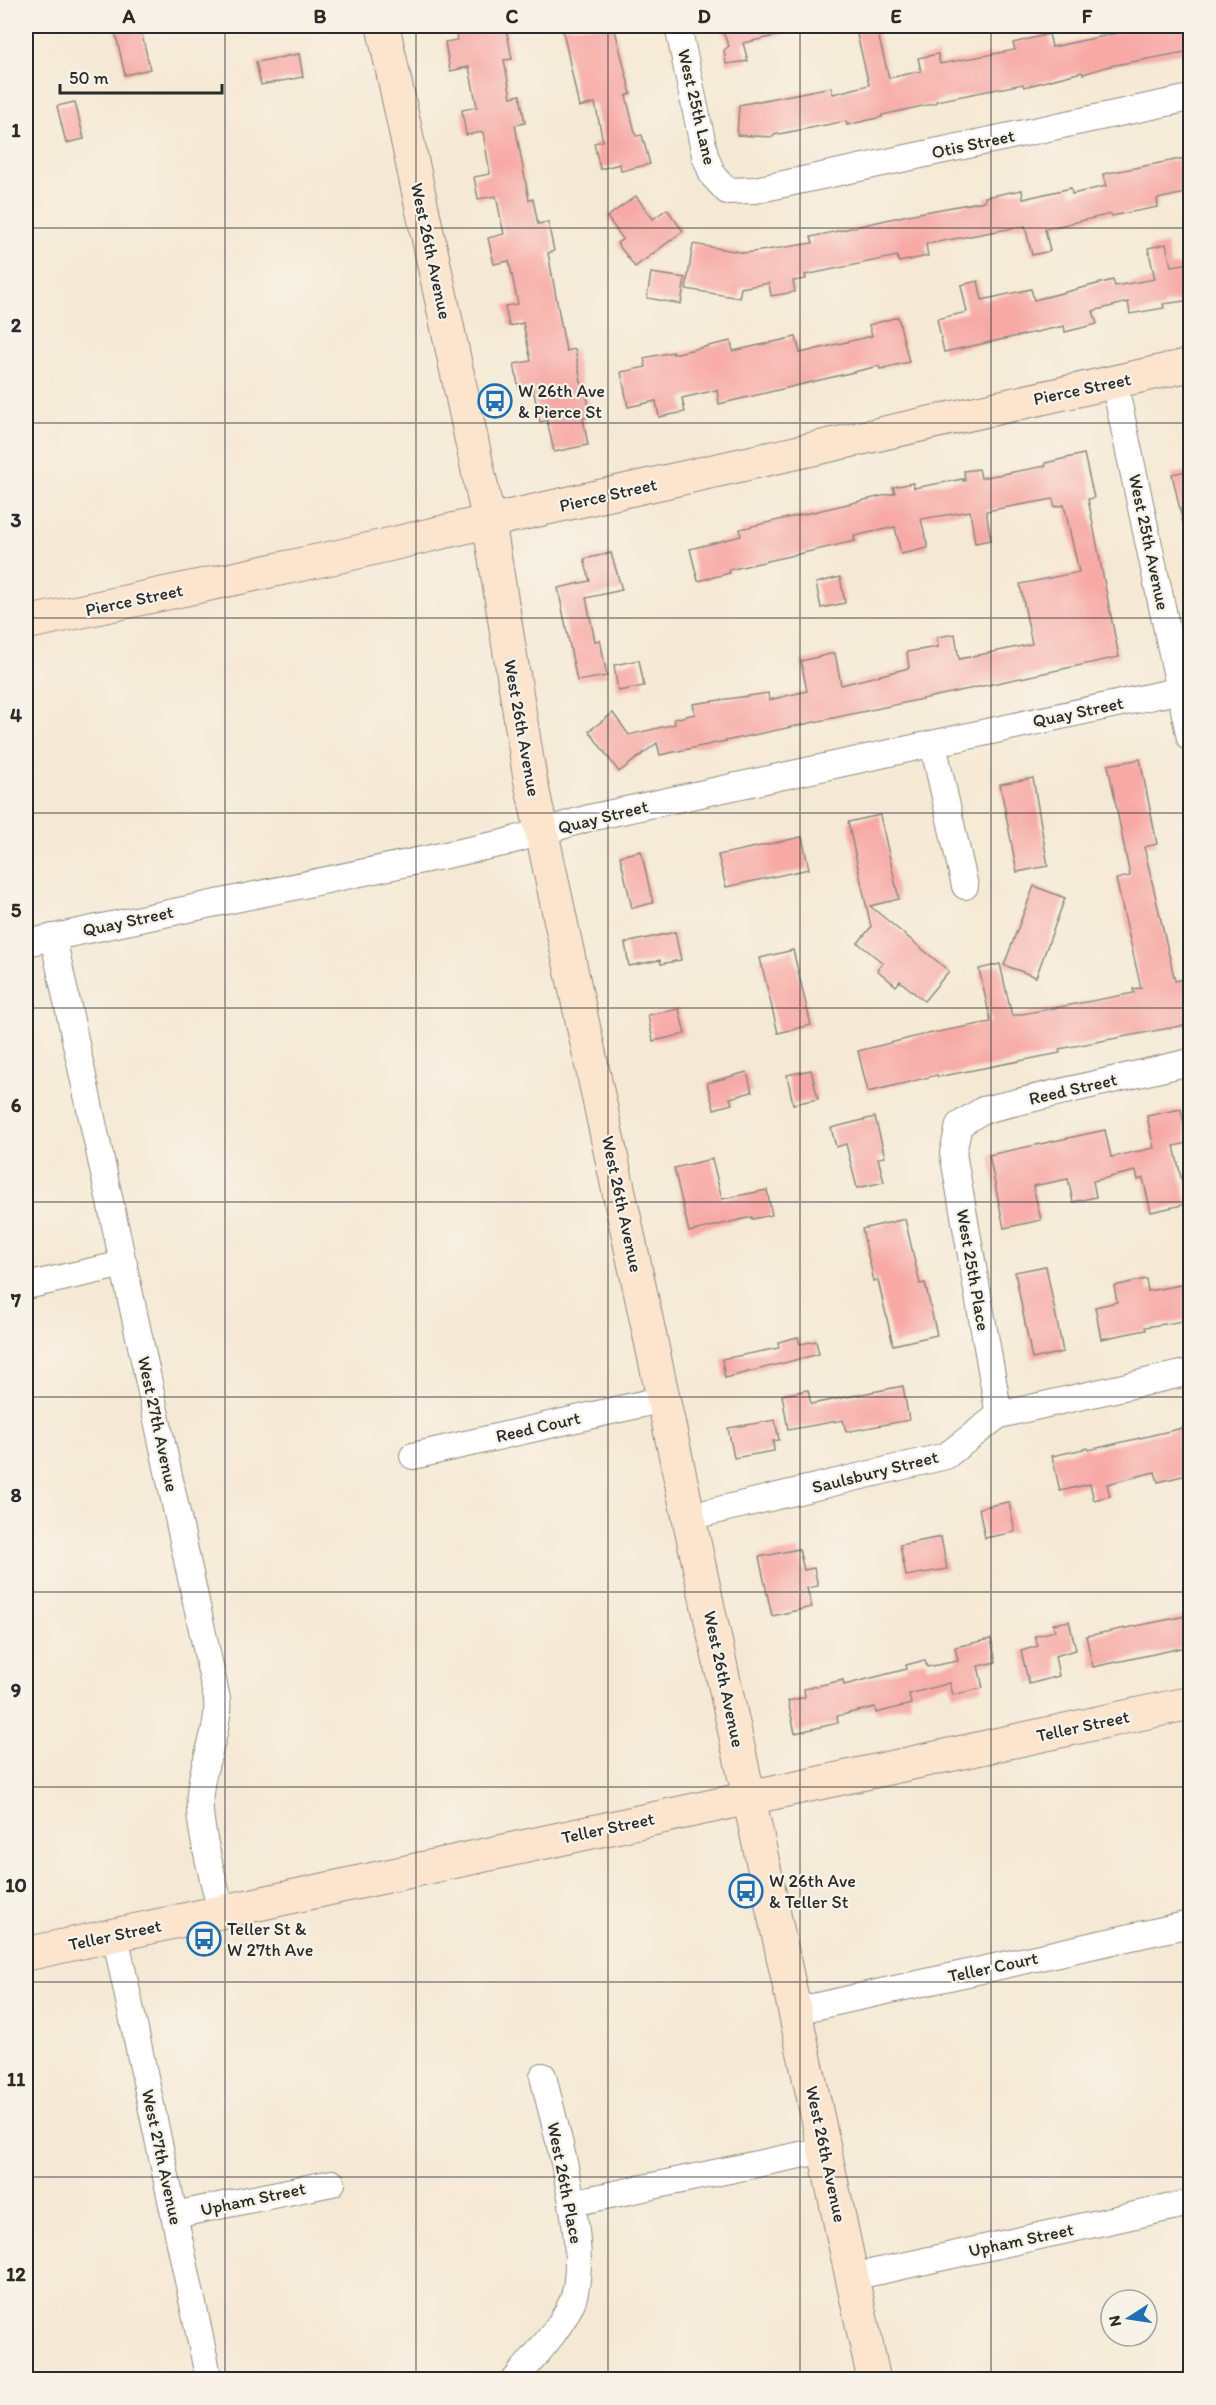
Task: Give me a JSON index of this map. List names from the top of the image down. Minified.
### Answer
{"streets":{"street":["West 25th Lane","Otis Street","West 26th Avenue","Pierce Street","West 25th Avenue","Quay Street","Reed Street","West 25th Place","West 27th Avenue","Reed Court","Saulsbury Street","Teller Street","Teller Court","West 26th Place","Upham Street"]},"crossings":[["West 25th Lane","Otis Street"],["West 26th Avenue","Pierce Street"],["West 26th Avenue","Quay Street"],["West 26th Avenue","Reed Court"],["West 26th Avenue","Saulsbury Street"],["West 26th Avenue","Teller Street"],["West 26th Avenue","Teller Court"],["West 26th Avenue","Upham Street"],["Pierce Street","West 25th Avenue"],["West 25th Avenue","Quay Street"],["Quay Street","West 27th Avenue"],["Reed Street","West 25th Place"],["West 25th Place","Saulsbury Street"],["West 27th Avenue","Teller Street"],["West 27th Avenue","Upham Street"]],"places":{"bus stop":["W 26th Ave & Pierce St","W 26th Ave & Teller St","Teller St & W 27th Ave"]},"scale_bar":"50 m","north":"left","grid":{"columns":["A","B","C","D","E","F"],"rows":["1","2","3","4","5","6","7","8","9","10","11","12"]}}
